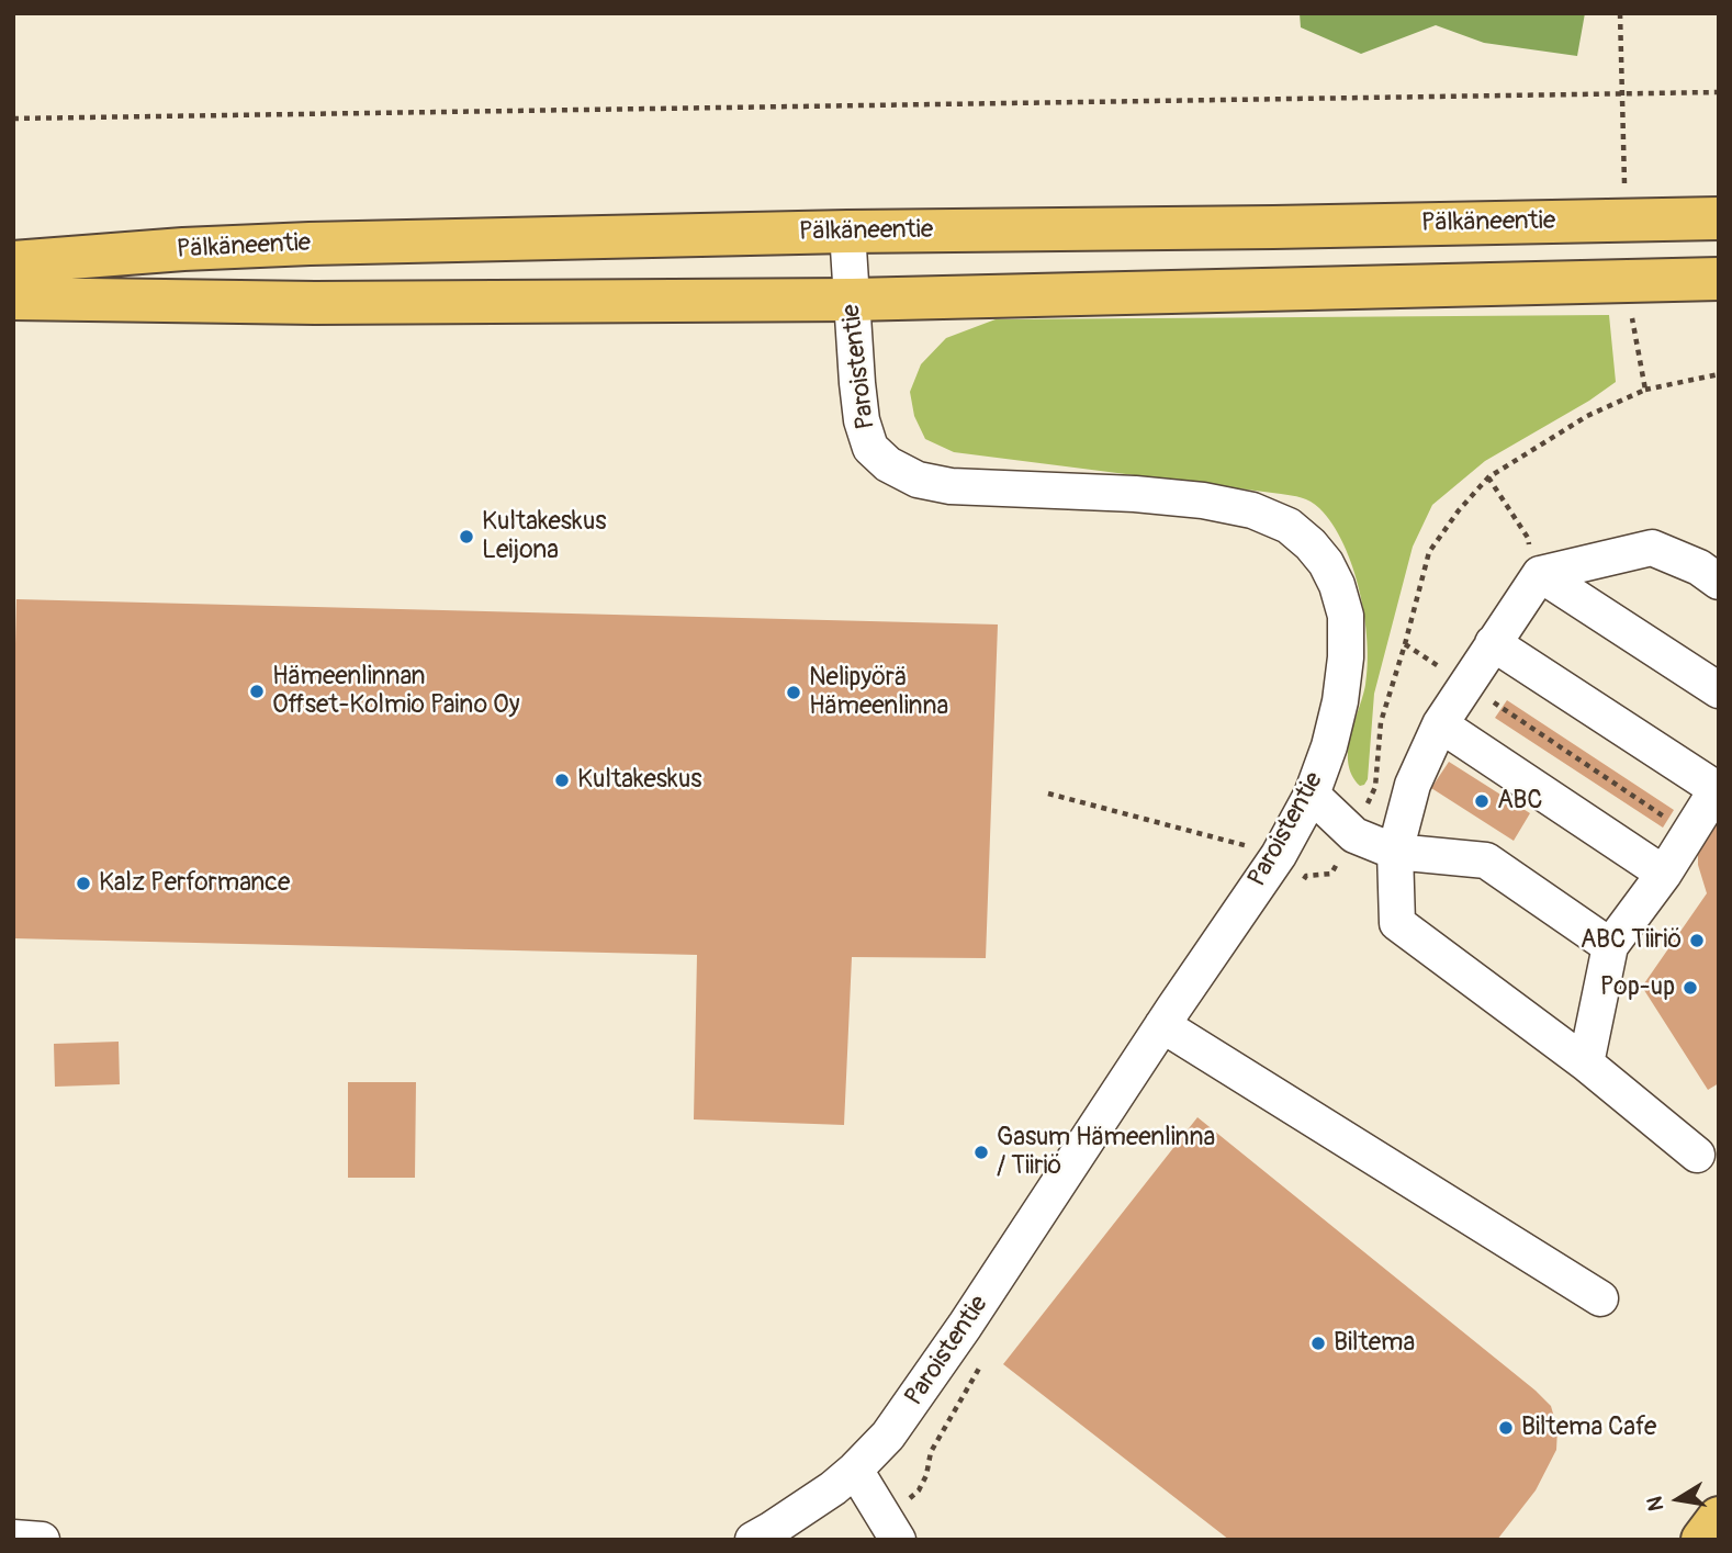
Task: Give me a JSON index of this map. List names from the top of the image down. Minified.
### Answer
{"streets":{"main road":["Pälkäneentie"],"street":["Paroistentie"]},"crossings":[["Pälkäneentie","Paroistentie"]],"places":["Kultakeskus Leijona","Hämeenlinnan Offset-Kolmio Paino Oy","Nelipyörä Hämeenlinna","Kultakeskus","ABC","Kalz Performance","ABC Tiiriö","Pop-up","Gasum Hämeenlinna / Tiiriö","Biltema","Biltema Cafe"],"north":"left"}
